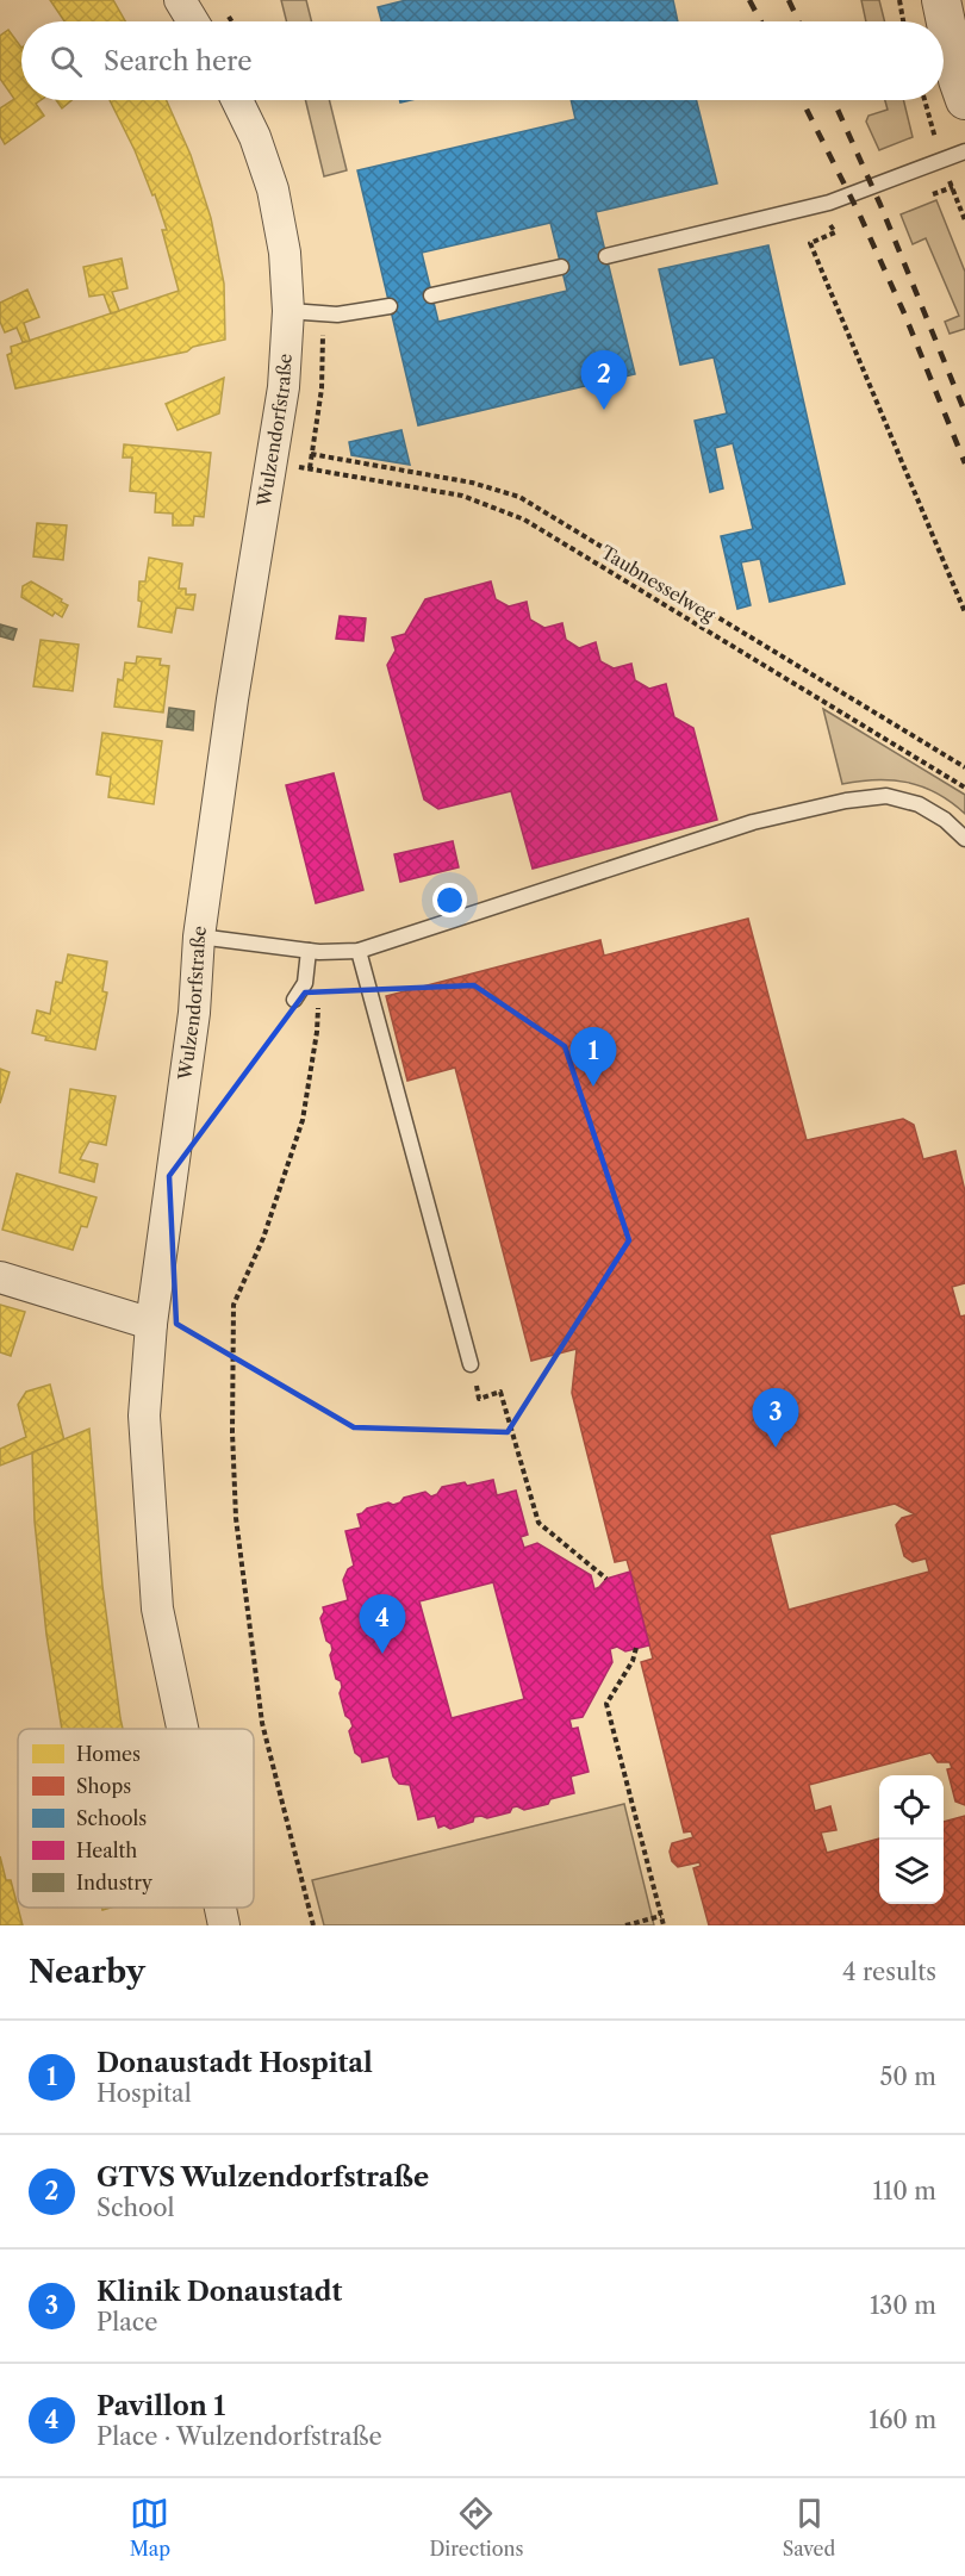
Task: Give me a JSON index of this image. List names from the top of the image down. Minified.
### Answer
{"streets":{"street":["Wulzendorfstraße"],"path":["Taubnesselweg"]},"legend":["Homes","Shops","Schools","Health","Industry"],"page":{"search":"Search here","pins":["2","1","3","4"],"heading":["Nearby","4 results"],"list":[{"mark":"1","name":"Donaustadt Hospital","note":"Hospital","value":"50 m"},{"mark":"2","name":"GTVS Wulzendorfstraße","note":"School","value":"110 m"},{"mark":"3","name":"Klinik Donaustadt","note":"Place","value":"130 m"},{"mark":"4","name":"Pavillon 1","note":"Place · Wulzendorfstraße","value":"160 m"}],"nav":["Map","Directions","Saved"]}}
